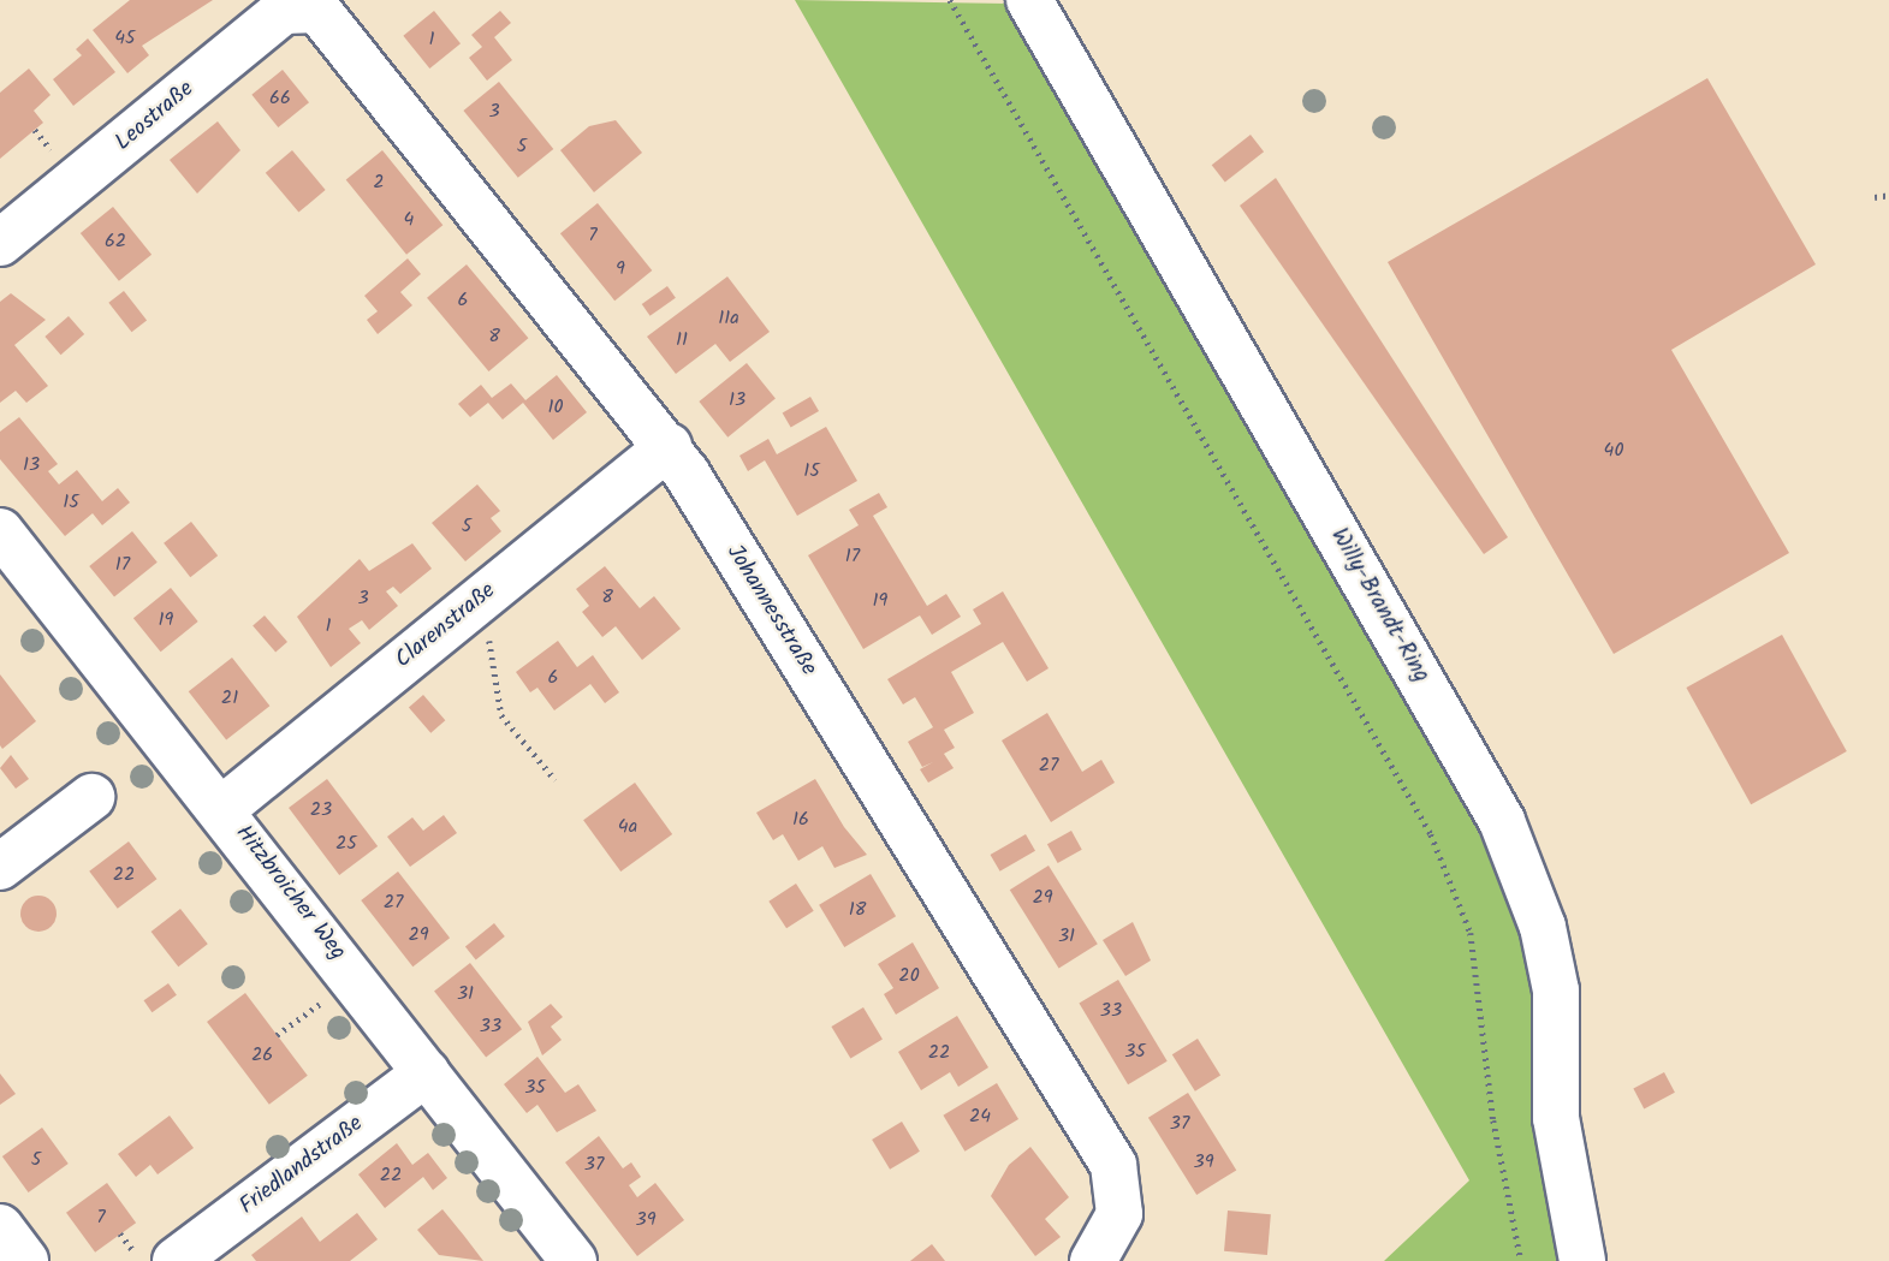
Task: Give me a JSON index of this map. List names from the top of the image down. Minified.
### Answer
{"streets":{"street":["Leostraße","Willy-Brandt-Ring","Johannesstraße","Clarenstraße","Hitzbroicher Weg","Friedlandstraße"]},"crossings":[["Leostraße","Johannesstraße"],["Johannesstraße","Clarenstraße"],["Clarenstraße","Hitzbroicher Weg"],["Hitzbroicher Weg","Friedlandstraße"]],"house_numbers":["45","1","66","3","5","2","4","7","62","9","6","11a","8","11","13","10","40","13","15","15","5","17","17","8","3","19","19","1","6","21","27","23","16","4a","25","22","29","27","18","29","31","20","31","33","33","35","22","26","35","24","37","5","39","37","22","7","39"]}
